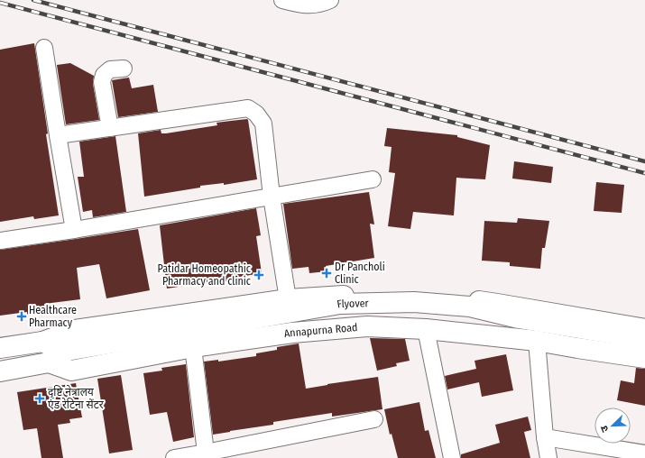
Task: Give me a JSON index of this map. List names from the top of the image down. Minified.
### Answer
{"streets":{"street":["Flyover","Annapurna Road"]},"crossings":[["Flyover","Annapurna Road"]],"places":{"health":["Dr Pancholi Clinic","Patidar Homeopathic Pharmacy and clinic","Healthcare Pharmacy","दृष्टि नेत्रालय एंड रेटिना सेंटर"]},"north":"bottom left"}
